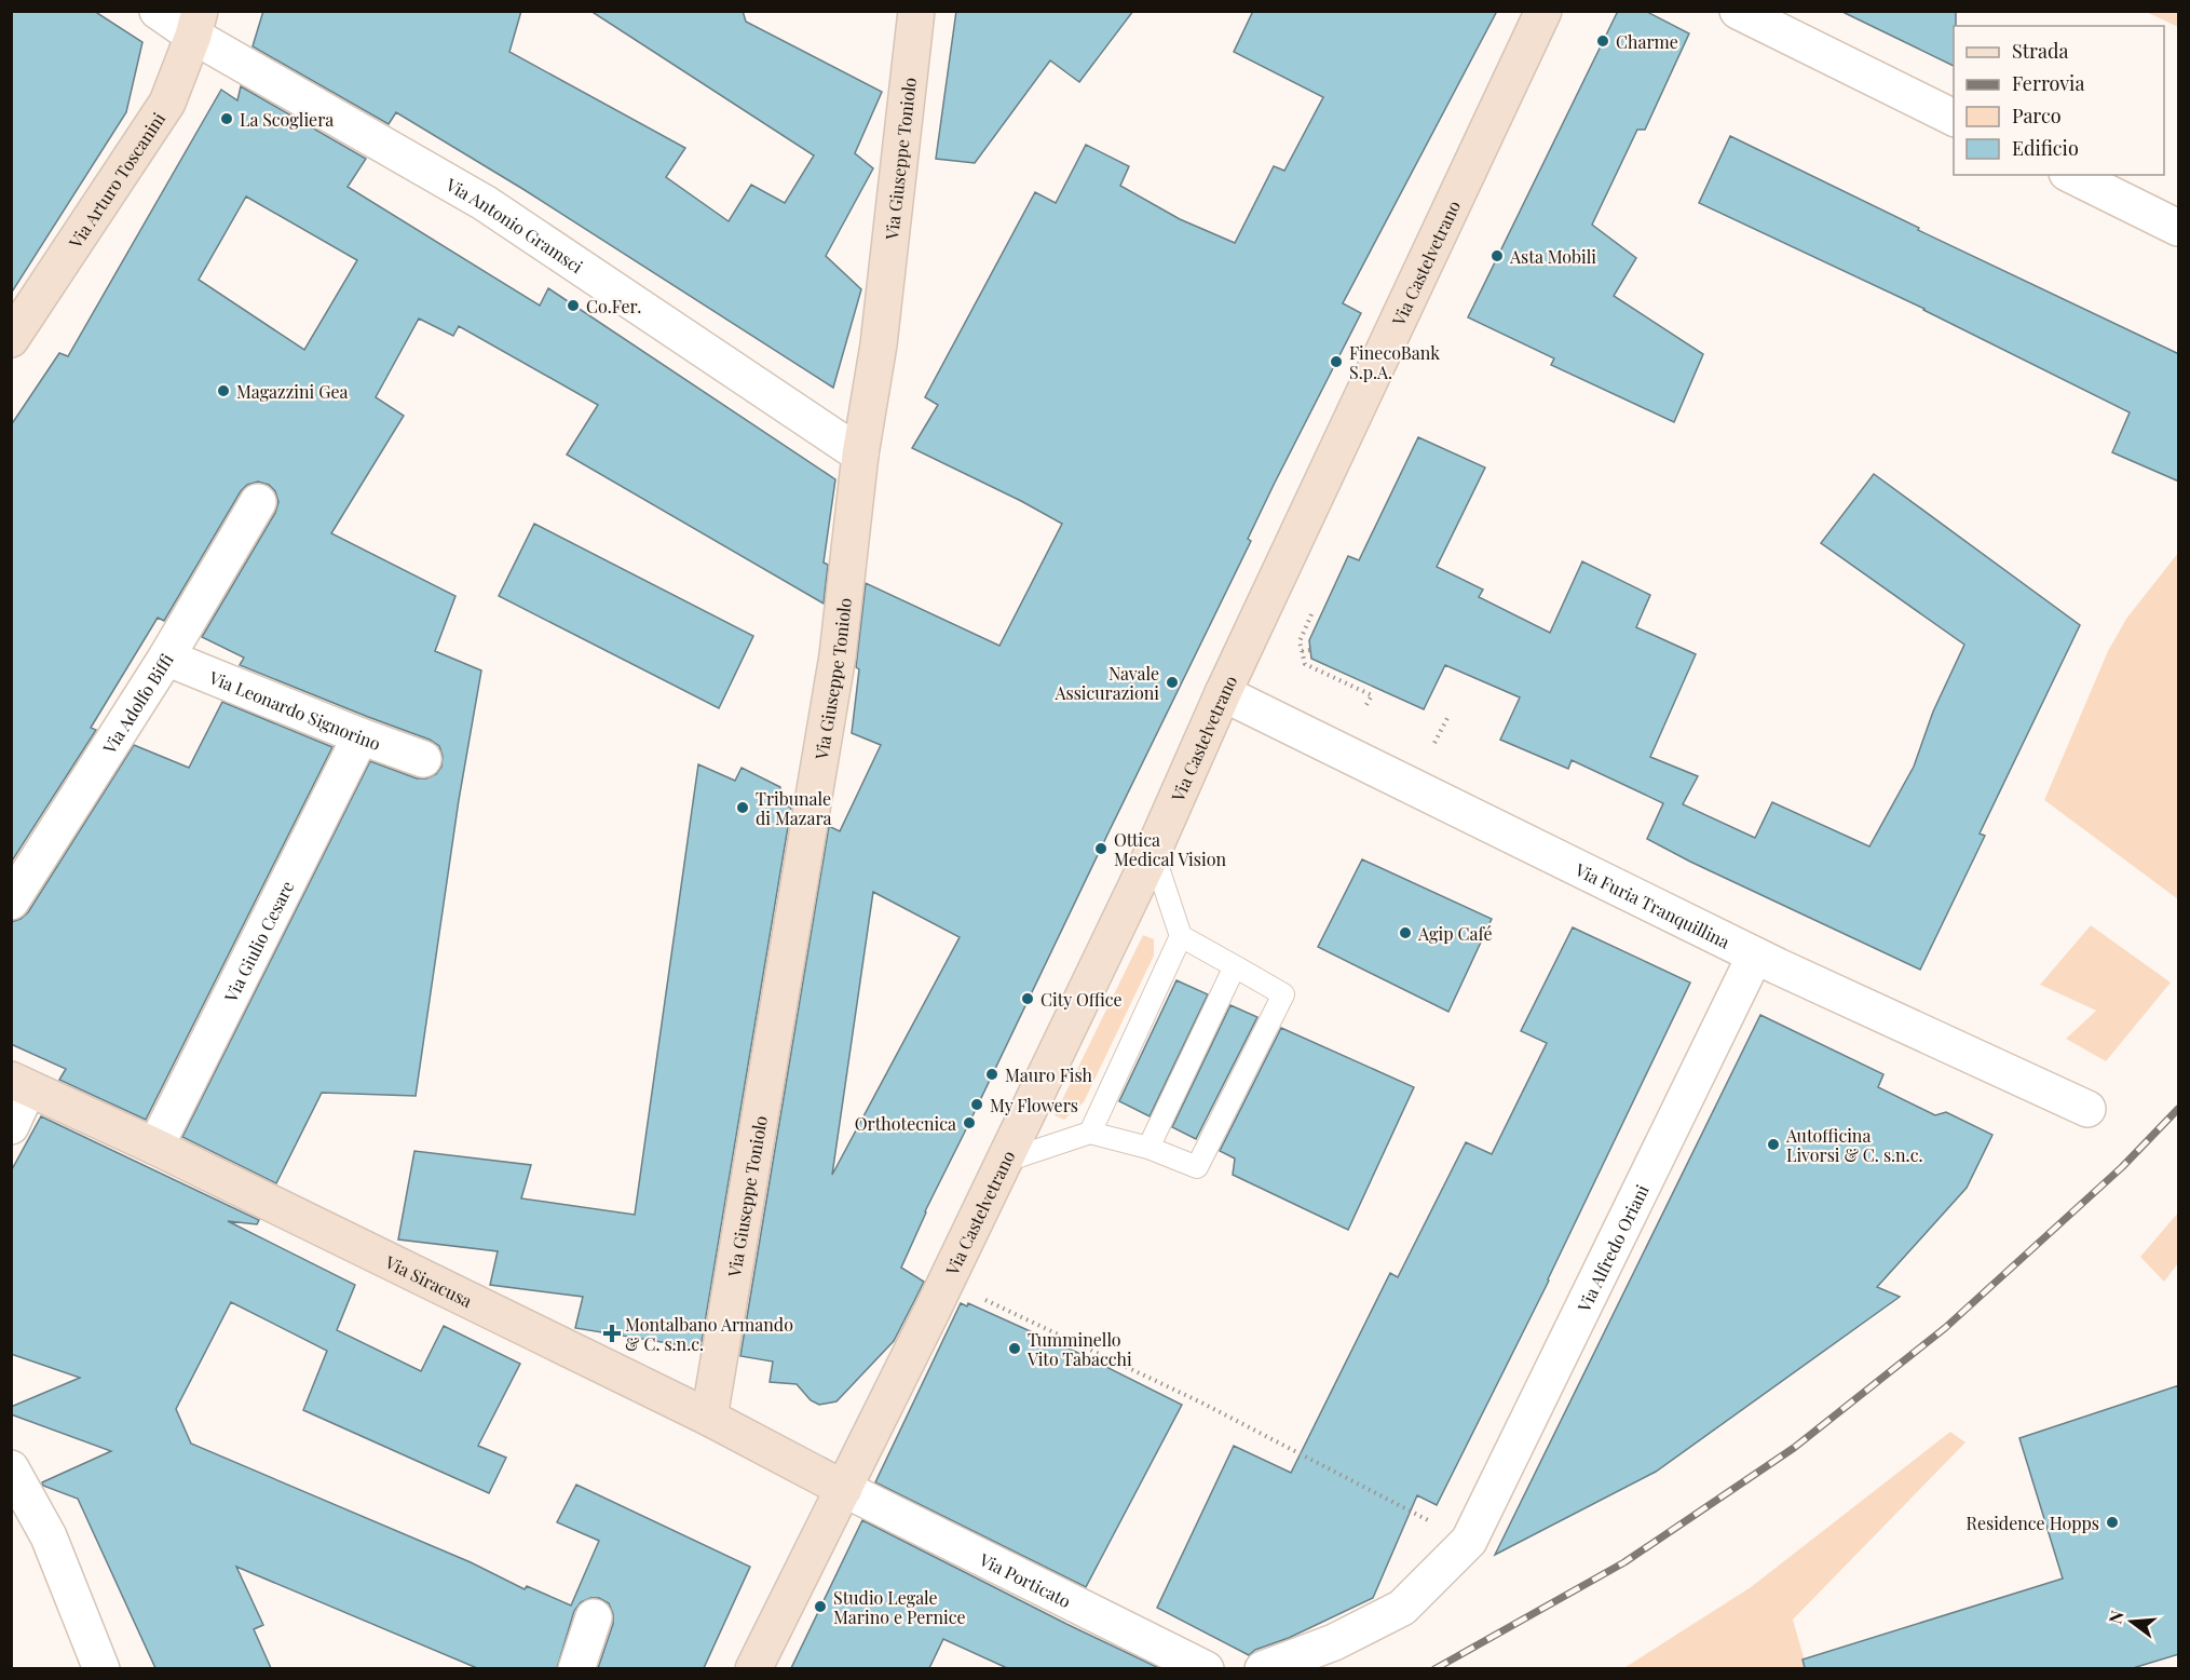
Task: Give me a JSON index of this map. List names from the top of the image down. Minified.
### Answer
{"streets":{"street":["Via Giuseppe Toniolo","Via Arturo Toscanini","Via Antonio Gramsci","Via Castelvetrano","Via Adolfo Biffi","Via Leonardo Signorino","Via Furia Tranquillina","Via Giulio Cesare","Via Alfredo Oriani","Via Siracusa","Via Porticato"]},"crossings":[["Via Giuseppe Toniolo","Via Antonio Gramsci"],["Via Giuseppe Toniolo","Via Siracusa"],["Via Arturo Toscanini","Via Antonio Gramsci"],["Via Castelvetrano","Via Furia Tranquillina"],["Via Castelvetrano","Via Siracusa"],["Via Castelvetrano","Via Porticato"],["Via Adolfo Biffi","Via Leonardo Signorino"],["Via Leonardo Signorino","Via Giulio Cesare"],["Via Furia Tranquillina","Via Alfredo Oriani"],["Via Giulio Cesare","Via Siracusa"],["Via Siracusa","Via Porticato"]],"places":{"other":["Charme","La Scogliera","Asta Mobili","Co.Fer.","FinecoBank S.p.A.","Magazzini Gea","Navale Assicurazioni","Tribunale di Mazara","Ottica Medical Vision","Agip Café","City Office","Mauro Fish","My Flowers","Orthotecnica","Autofficina Livorsi & C. s.n.c.","Tumminello Vito Tabacchi","Residence Hopps","Studio Legale Marino e Pernice"],"health":["Montalbano Armando & C. s.n.c."]},"legend":["Strada","Ferrovia","Parco","Edificio"],"north":"left"}
